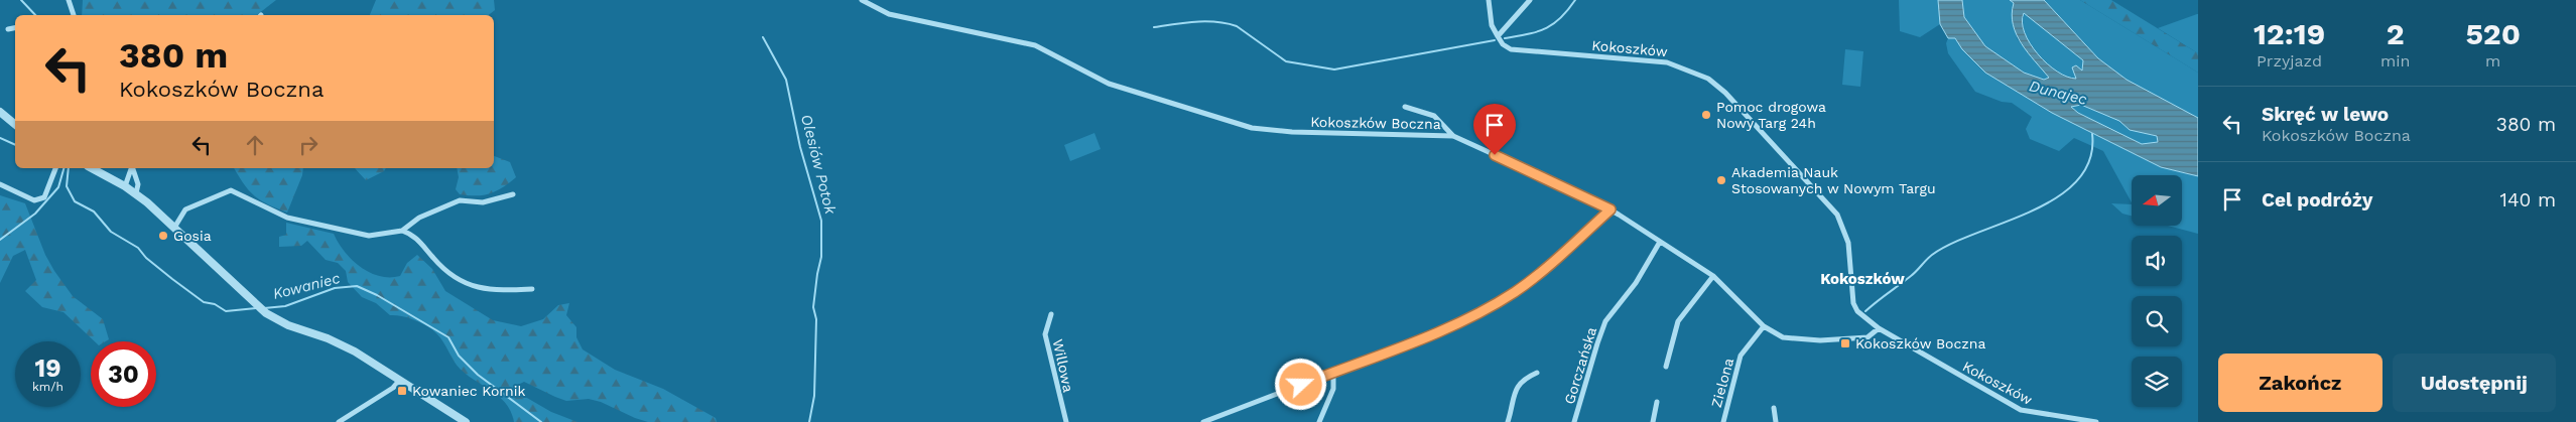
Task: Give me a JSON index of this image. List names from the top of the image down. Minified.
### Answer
{"streets":{"street":["Kokoszków","Kokoszków Boczna","Willowa","Gorczańska","Zielona"]},"crossings":[["Kokoszków","Kokoszków Boczna"],["Kokoszków Boczna","Gorczańska"],["Kokoszków Boczna","Zielona"]],"districts":["Kokoszków"],"water":["Dunajec","Olesiów Potok","Kowaniec"],"places":{"other":["Pomoc drogowa Nowy Targ 24h","Akademia Nauk Stosowanych w Nowym Targu","Gosia"],"transit":["Kokoszków Boczna","Kowaniec Kornik"]},"north":"left","page":{"eta":["12:19","Przyjazd","2","min","520","m"],"turn":["380 m","Kokoszków Boczna"],"list":[{"name":"Skręć w lewo","note":"Kokoszków Boczna","value":"380 m"},{"name":"Cel podróży","value":"140 m"}],"speed":"19 km/h","limit":"30","buttons":["Zakończ","Udostępnij"]}}
